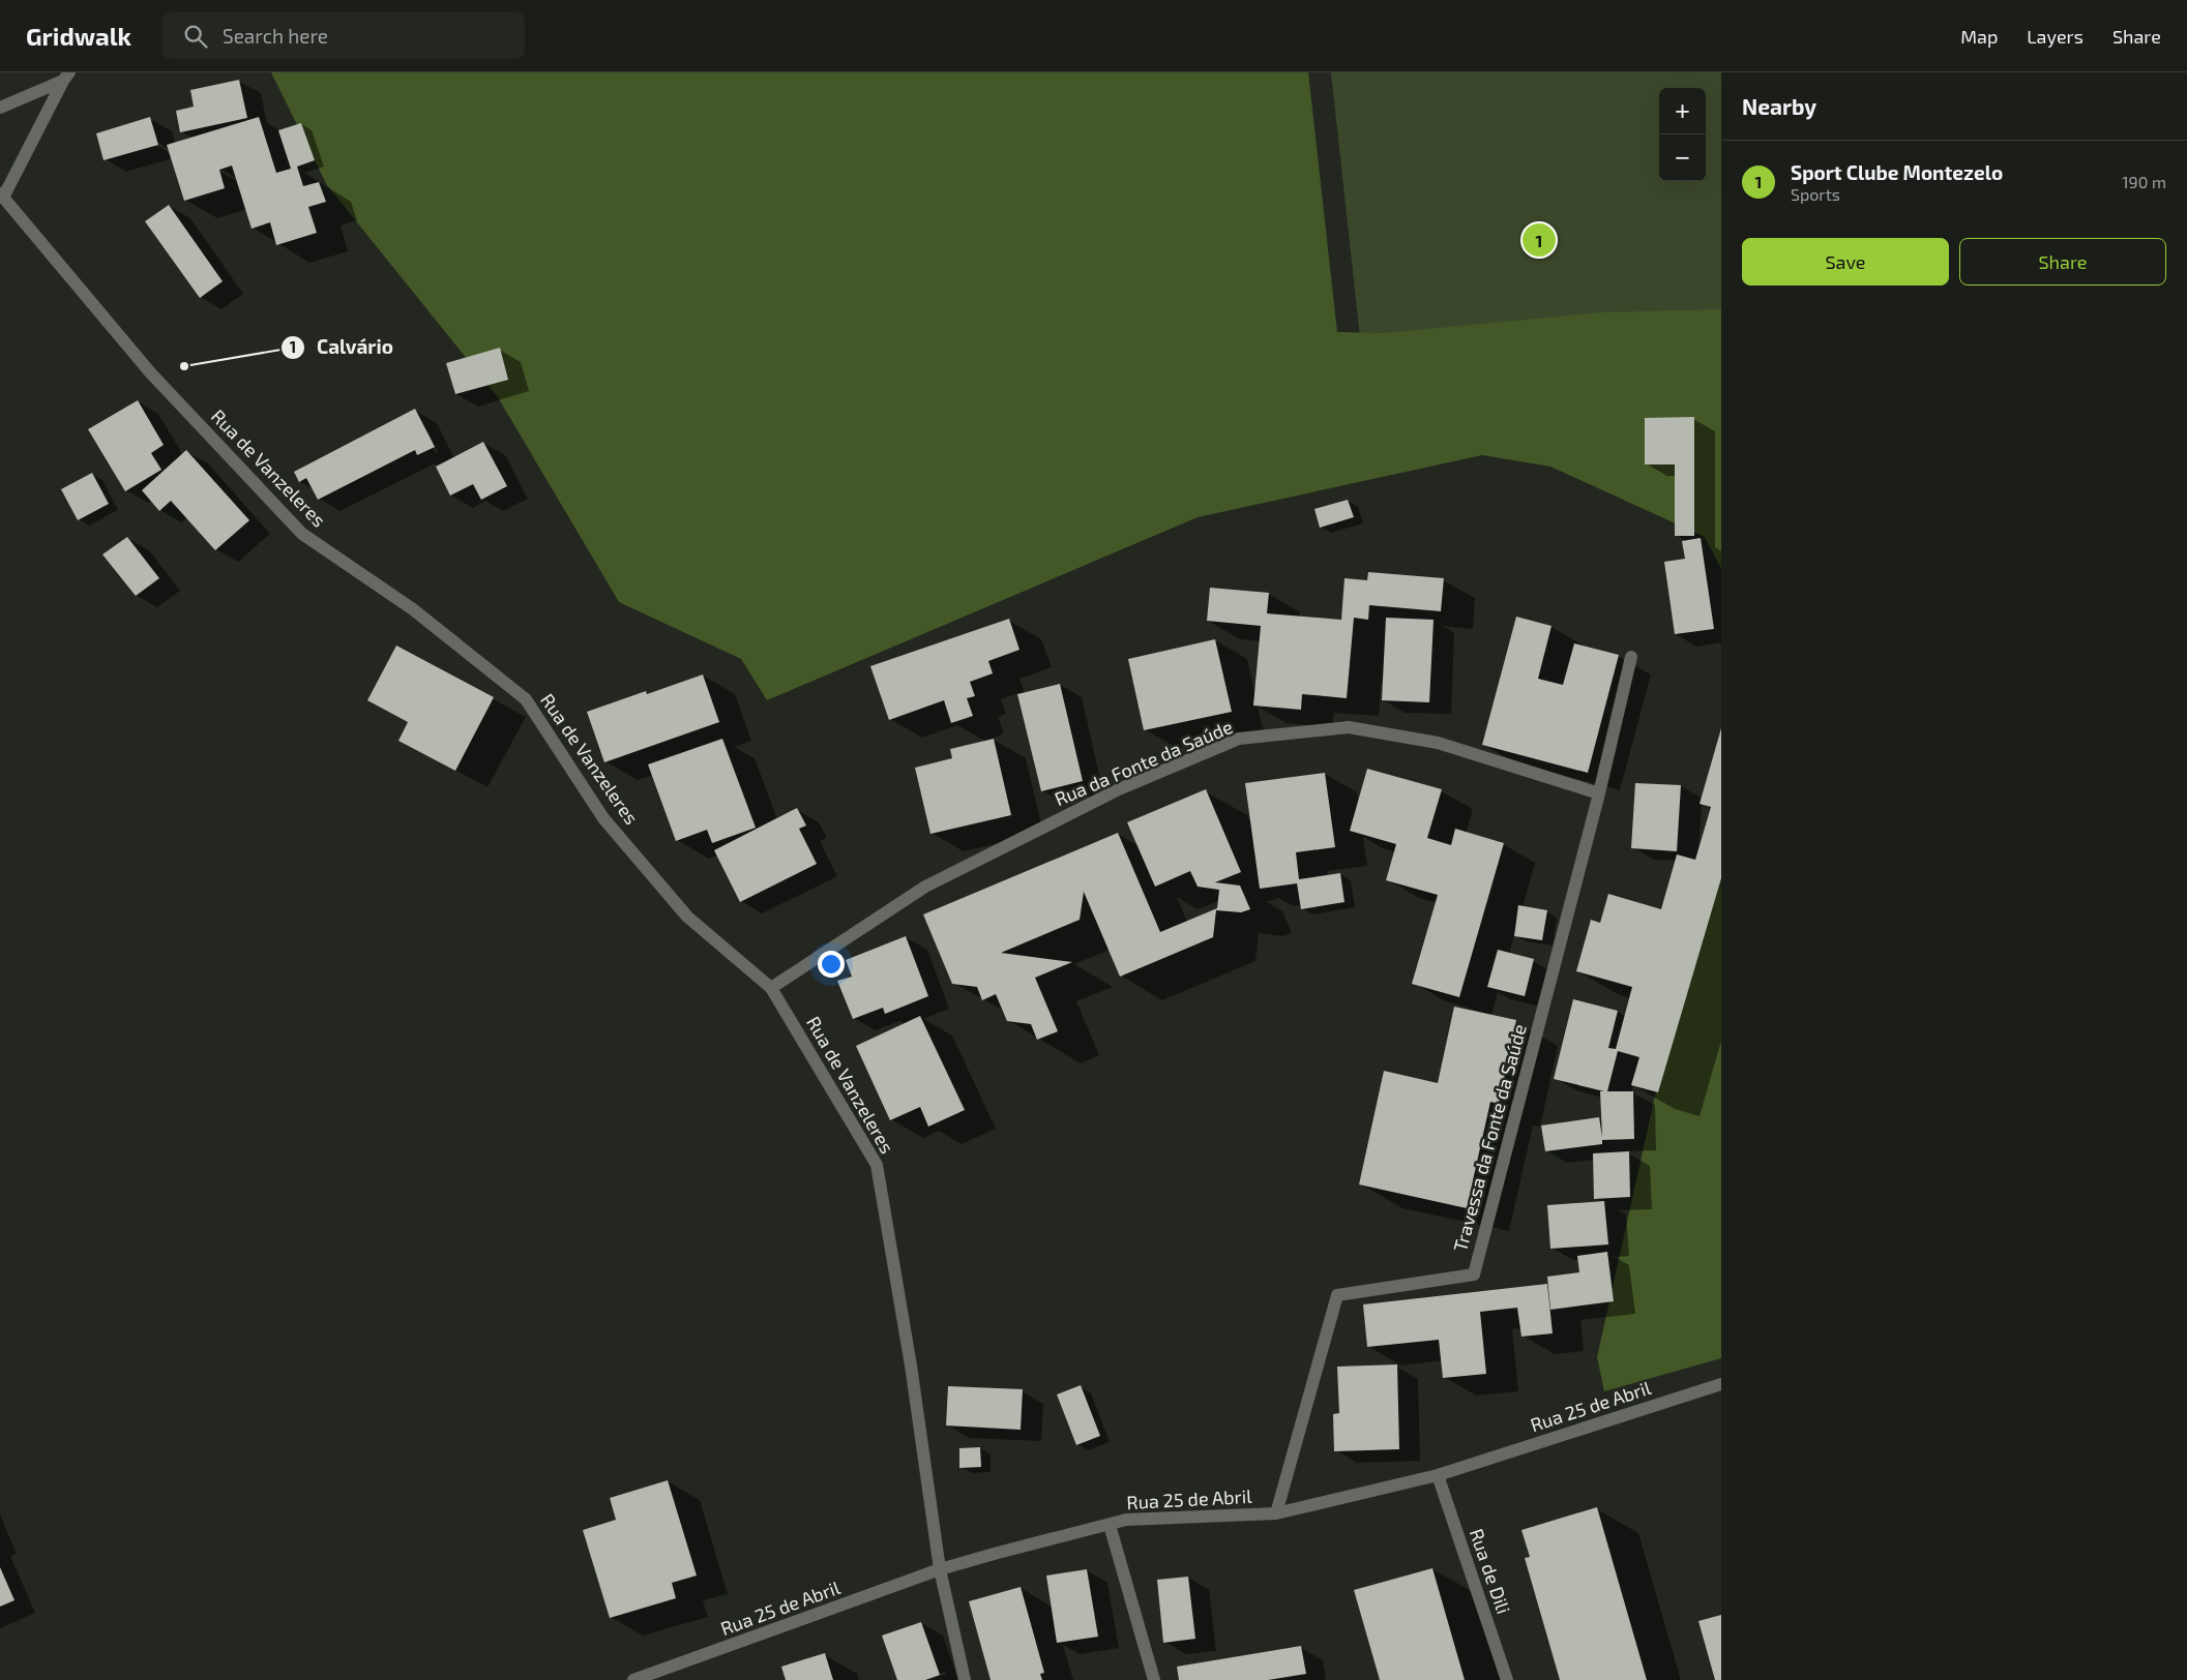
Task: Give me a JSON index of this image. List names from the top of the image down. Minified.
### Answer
{"streets":{"street":["Rua de Vanzeleres","Rua da Fonte da Saúde","Travessa da Fonte da Saúde","Rua 25 de Abril","Rua de Dili"]},"crossings":[["Rua de Vanzeleres","Rua da Fonte da Saúde"],["Rua de Vanzeleres","Rua 25 de Abril"],["Rua da Fonte da Saúde","Travessa da Fonte da Saúde"],["Travessa da Fonte da Saúde","Rua 25 de Abril"],["Rua 25 de Abril","Rua de Dili"]],"places":["Calvário"],"page":{"header":"Gridwalk","search":"Search here","nav":["Map","Layers","Share"],"heading":"Nearby","map_buttons":["+","−"],"list":[{"mark":"1","name":"Sport Clube Montezelo","note":"Sports","value":"190 m"}],"pins":"1","buttons":["Save","Share"]}}
